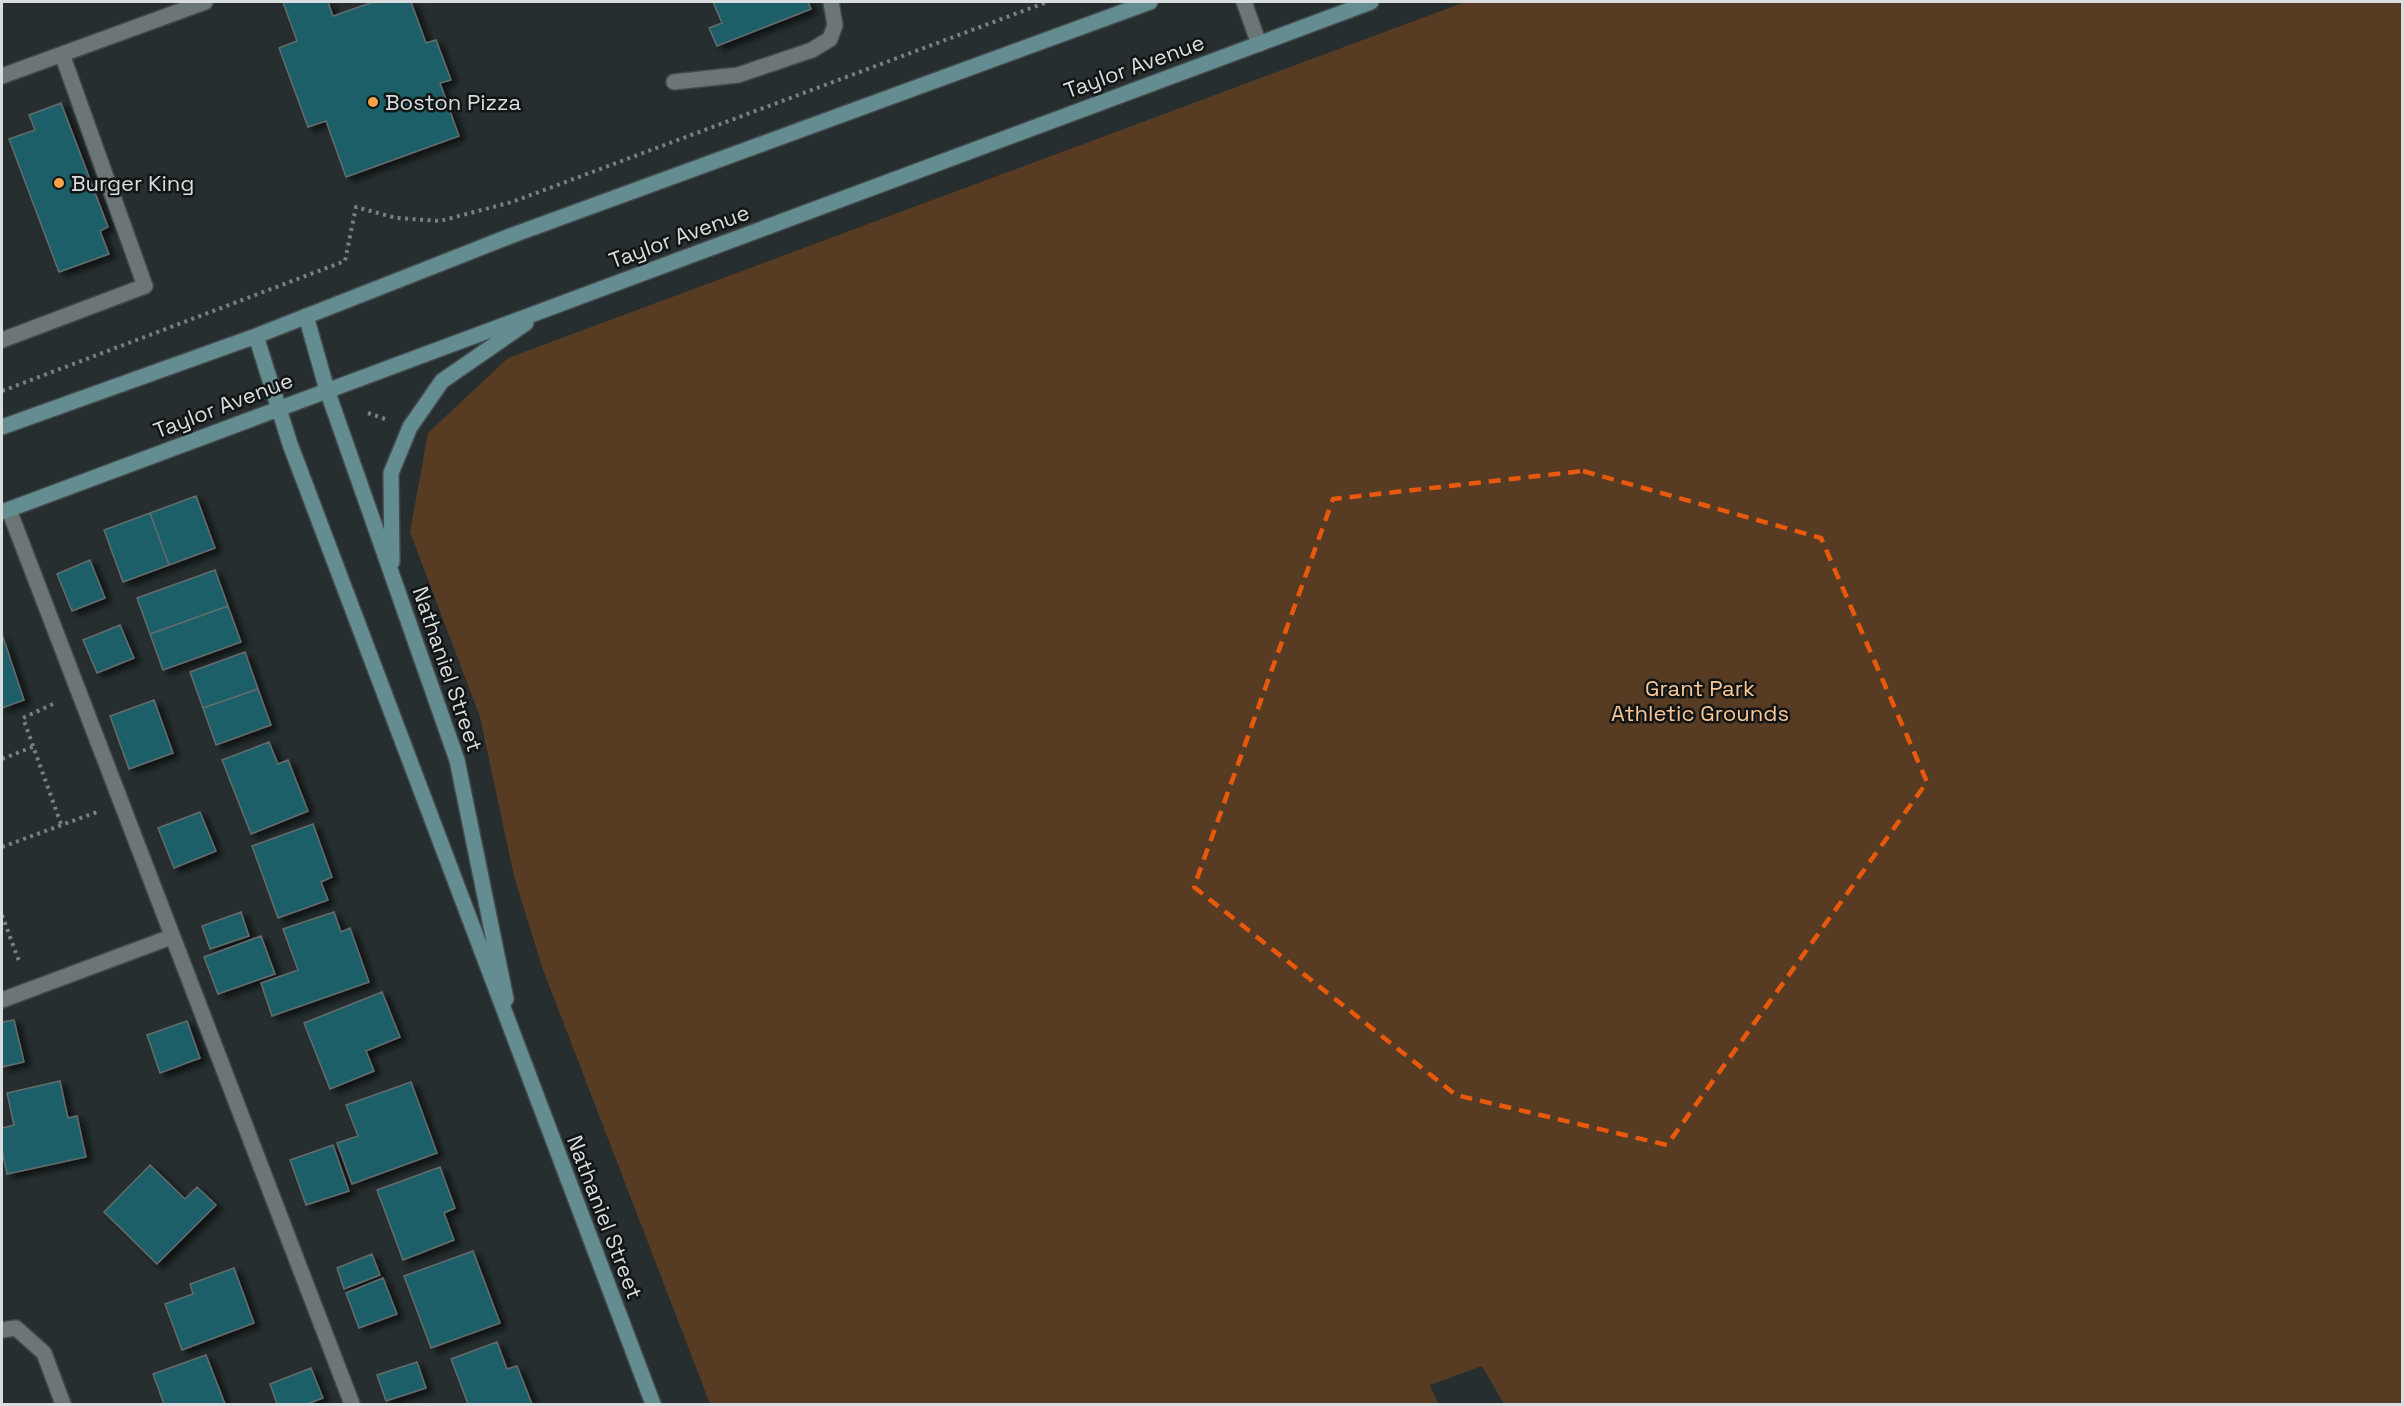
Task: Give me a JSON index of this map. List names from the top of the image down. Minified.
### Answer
{"streets":{"main road":["Taylor Avenue","Nathaniel Street"]},"crossings":[["Taylor Avenue","Nathaniel Street"]],"parks":["Grant Park Athletic Grounds"],"places":["Boston Pizza","Burger King"]}
